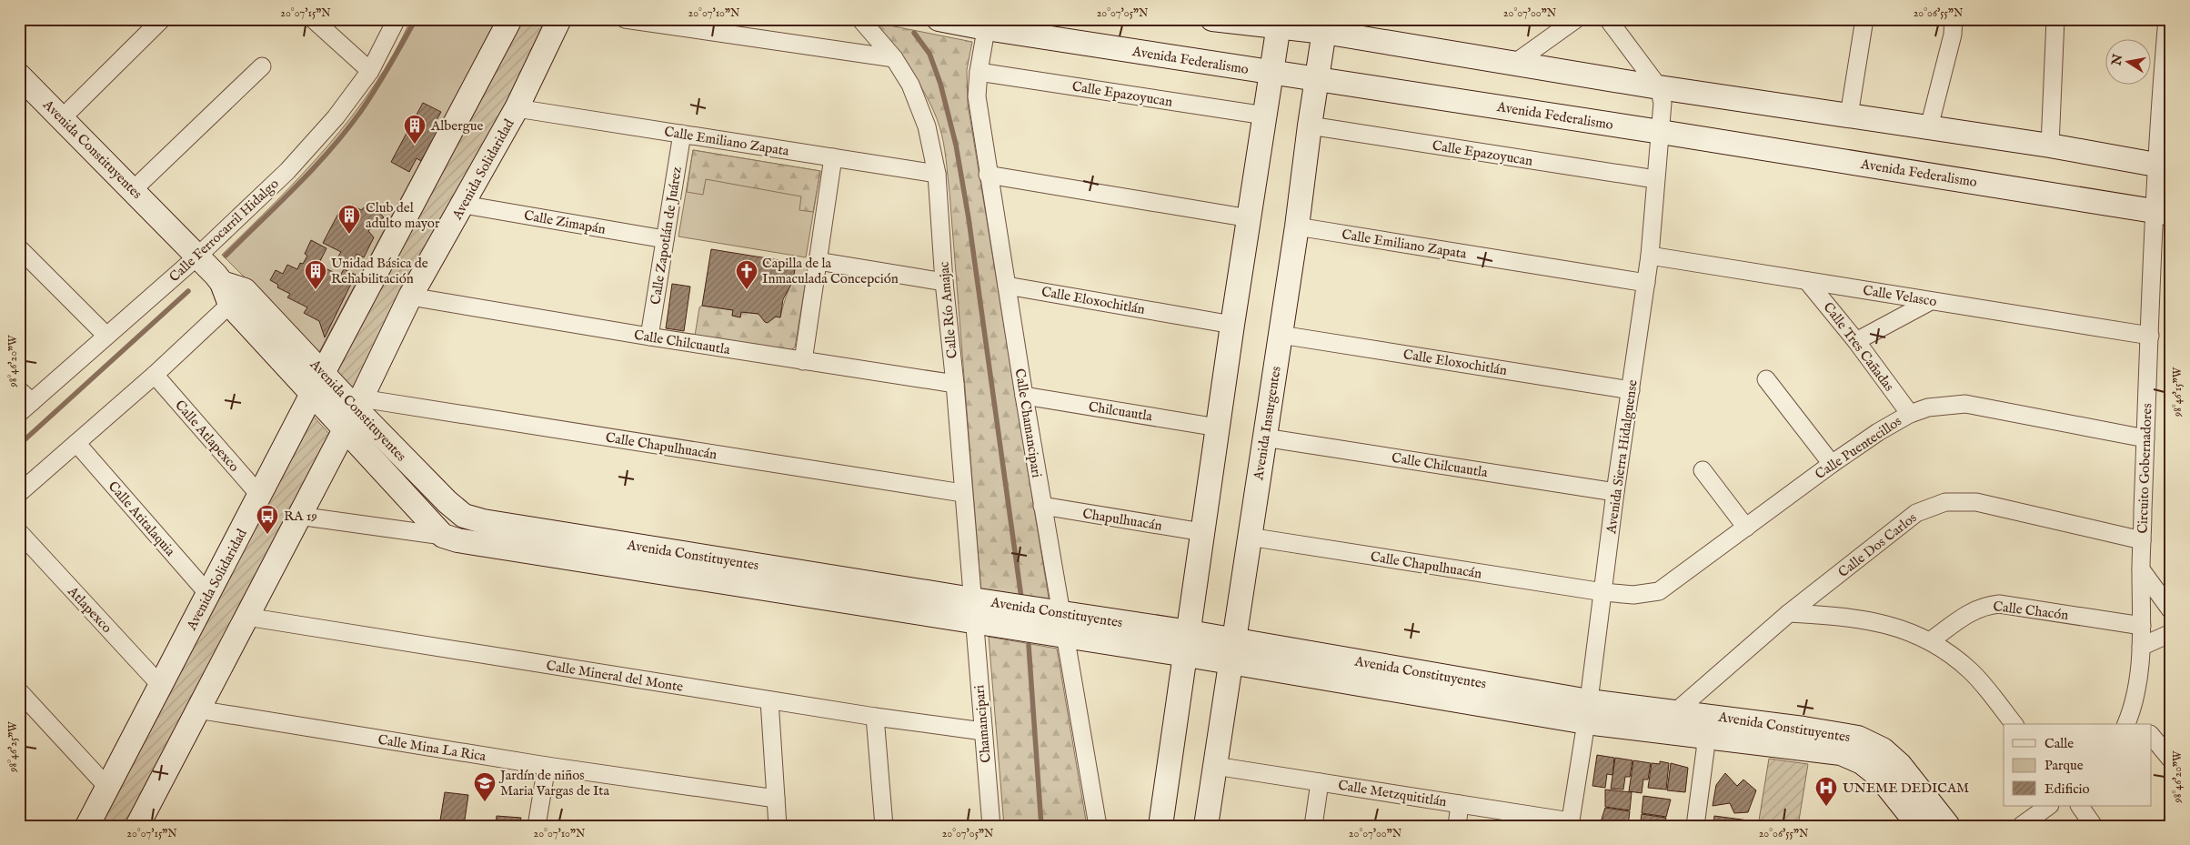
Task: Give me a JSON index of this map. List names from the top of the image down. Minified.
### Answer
{"streets":{"street":["Avenida Federalismo","Calle Epazoyucan","Calle Emiliano Zapata","Avenida Constituyentes","Avenida Solidaridad","Calle Zimapán","Calle Ferrocarril Hidalgo","Calle Zapotlán de Juárez","Calle Velasco","Calle Eloxochitlán","Calle Río Amajac","Calle Chilcuautla","Calle Tres Cañadas","Chilcuautla","Calle Chamancipari","Avenida Insurgentes","Calle Atlapexco","Calle Chapulhuacán","Calle Puentecillos","Avenida Sierra Hidalguense","Circuito Gobernadores","Calle Atitalaquia","Chapulhuacán","Calle Dos Carlos","Atlapexco","Calle Chacón","Calle Mineral del Monte","Chamancipari","Calle Mina La Rica","Calle Metzquititlán"]},"crossings":[["Avenida Federalismo","Calle Chamancipari"],["Avenida Federalismo","Avenida Insurgentes"],["Avenida Federalismo","Avenida Sierra Hidalguense"],["Avenida Federalismo","Circuito Gobernadores"],["Calle Epazoyucan","Calle Chamancipari"],["Calle Epazoyucan","Avenida Insurgentes"],["Calle Epazoyucan","Avenida Sierra Hidalguense"],["Calle Emiliano Zapata","Avenida Solidaridad"],["Calle Emiliano Zapata","Calle Zapotlán de Juárez"],["Calle Emiliano Zapata","Calle Río Amajac"],["Calle Emiliano Zapata","Avenida Insurgentes"],["Calle Emiliano Zapata","Avenida Sierra Hidalguense"],["Avenida Constituyentes","Avenida Solidaridad"],["Avenida Constituyentes","Calle Ferrocarril Hidalgo"],["Avenida Constituyentes","Calle Río Amajac"],["Avenida Constituyentes","Calle Chamancipari"],["Avenida Constituyentes","Avenida Insurgentes"],["Avenida Constituyentes","Calle Chapulhuacán"],["Avenida Constituyentes","Avenida Sierra Hidalguense"],["Avenida Constituyentes","Calle Dos Carlos"],["Avenida Constituyentes","Chamancipari"],["Avenida Solidaridad","Calle Zimapán"],["Avenida Solidaridad","Calle Chilcuautla"],["Avenida Solidaridad","Calle Atlapexco"],["Avenida Solidaridad","Calle Chapulhuacán"],["Avenida Solidaridad","Calle Atitalaquia"],["Avenida Solidaridad","Atlapexco"],["Avenida Solidaridad","Calle Mineral del Monte"],["Avenida Solidaridad","Calle Mina La Rica"],["Calle Zimapán","Calle Zapotlán de Juárez"],["Calle Zapotlán de Juárez","Calle Chilcuautla"],["Calle Velasco","Calle Tres Cañadas"],["Calle Velasco","Avenida Sierra Hidalguense"],["Calle Velasco","Circuito Gobernadores"],["Calle Eloxochitlán","Calle Chamancipari"],["Calle Eloxochitlán","Avenida Insurgentes"],["Calle Eloxochitlán","Avenida Sierra Hidalguense"],["Calle Río Amajac","Calle Chilcuautla"],["Calle Río Amajac","Calle Chapulhuacán"],["Calle Río Amajac","Chamancipari"],["Calle Chilcuautla","Avenida Insurgentes"],["Calle Chilcuautla","Avenida Sierra Hidalguense"],["Calle Tres Cañadas","Calle Puentecillos"],["Chilcuautla","Calle Chamancipari"],["Calle Chamancipari","Chapulhuacán"],["Avenida Insurgentes","Calle Chapulhuacán"],["Avenida Insurgentes","Calle Metzquititlán"],["Calle Chapulhuacán","Calle Puentecillos"],["Calle Chapulhuacán","Avenida Sierra Hidalguense"],["Calle Puentecillos","Avenida Sierra Hidalguense"],["Calle Puentecillos","Circuito Gobernadores"],["Avenida Sierra Hidalguense","Calle Metzquititlán"],["Circuito Gobernadores","Calle Dos Carlos"],["Circuito Gobernadores","Calle Chacón"],["Calle Mineral del Monte","Chamancipari"]],"places":{"building":["Albergue","Club del adulto mayor","Unidad Básica de Rehabilitación"],"church":["Capilla de la Inmaculada Concepción"],"bus stop":["RA 19"],"school or university":["Jardín de niños Maria Vargas de Ita"],"hospital":["UNEME DEDICAM"]},"legend":["Calle","Parque","Edificio"],"north":"left","coordinates":["20°07'15\"N","20°07'10\"N","20°07'05\"N","20°07'00\"N","20°06'55\"N","98°46'20\"W","98°46'15\"W","98°46'25\"W"]}
